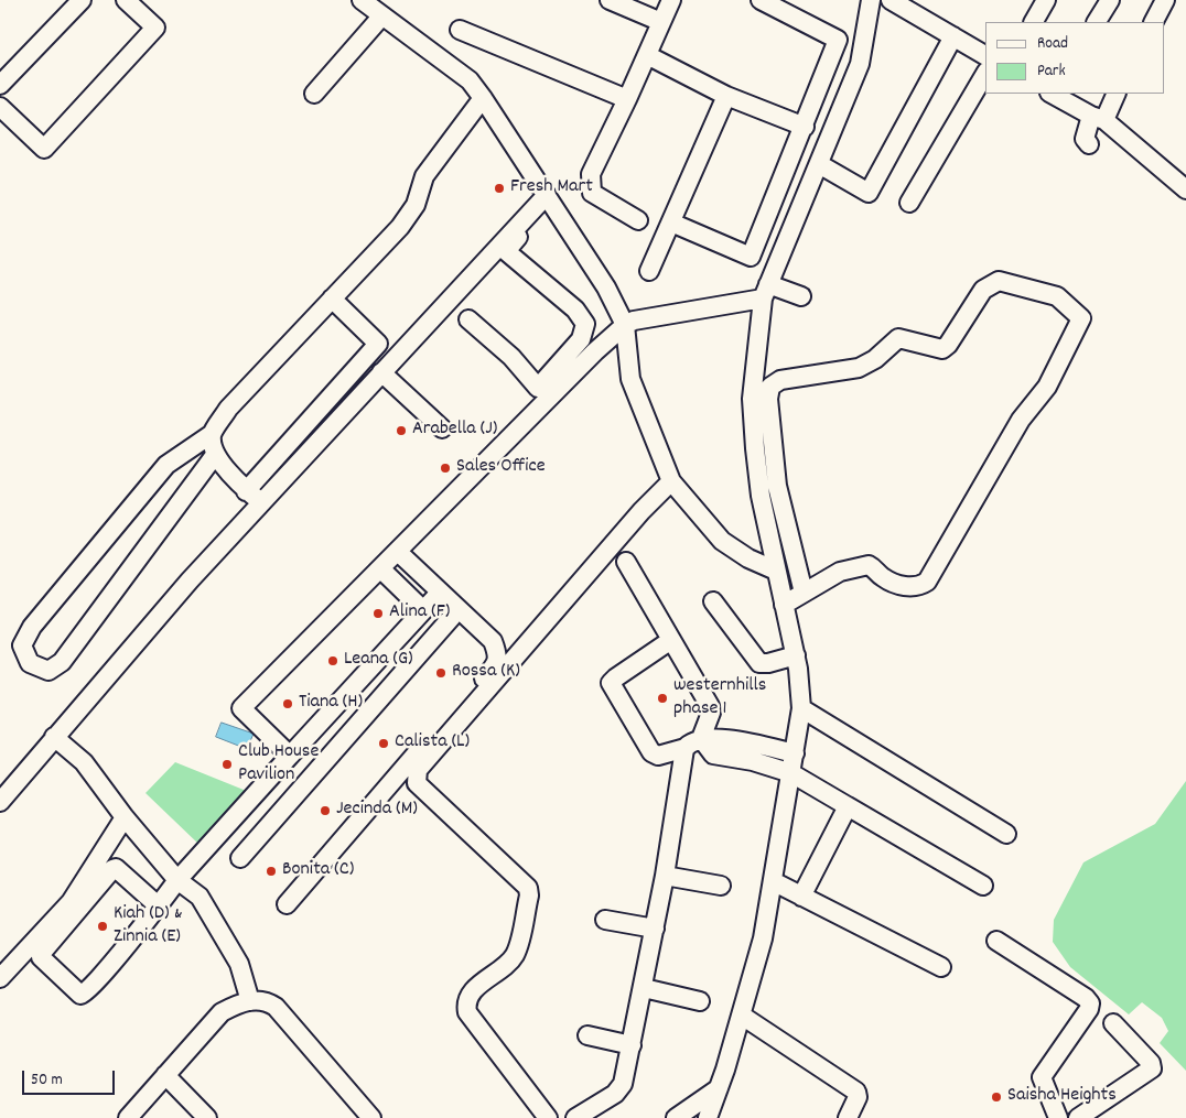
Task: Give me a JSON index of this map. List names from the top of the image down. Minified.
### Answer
{"places":["Fresh Mart","Arabella (J)","Sales Office","Alina (F)","Leana (G)","Rossa (K)","westernhills phase 1","Tiana (H)","Calista (L)","Club House Pavilion","Jecinda (M)","Bonita (C)","Kiah (D) & Zinnia (E)","Saisha Heights"],"legend":["Road","Park"],"scale_bar":"50 m"}
